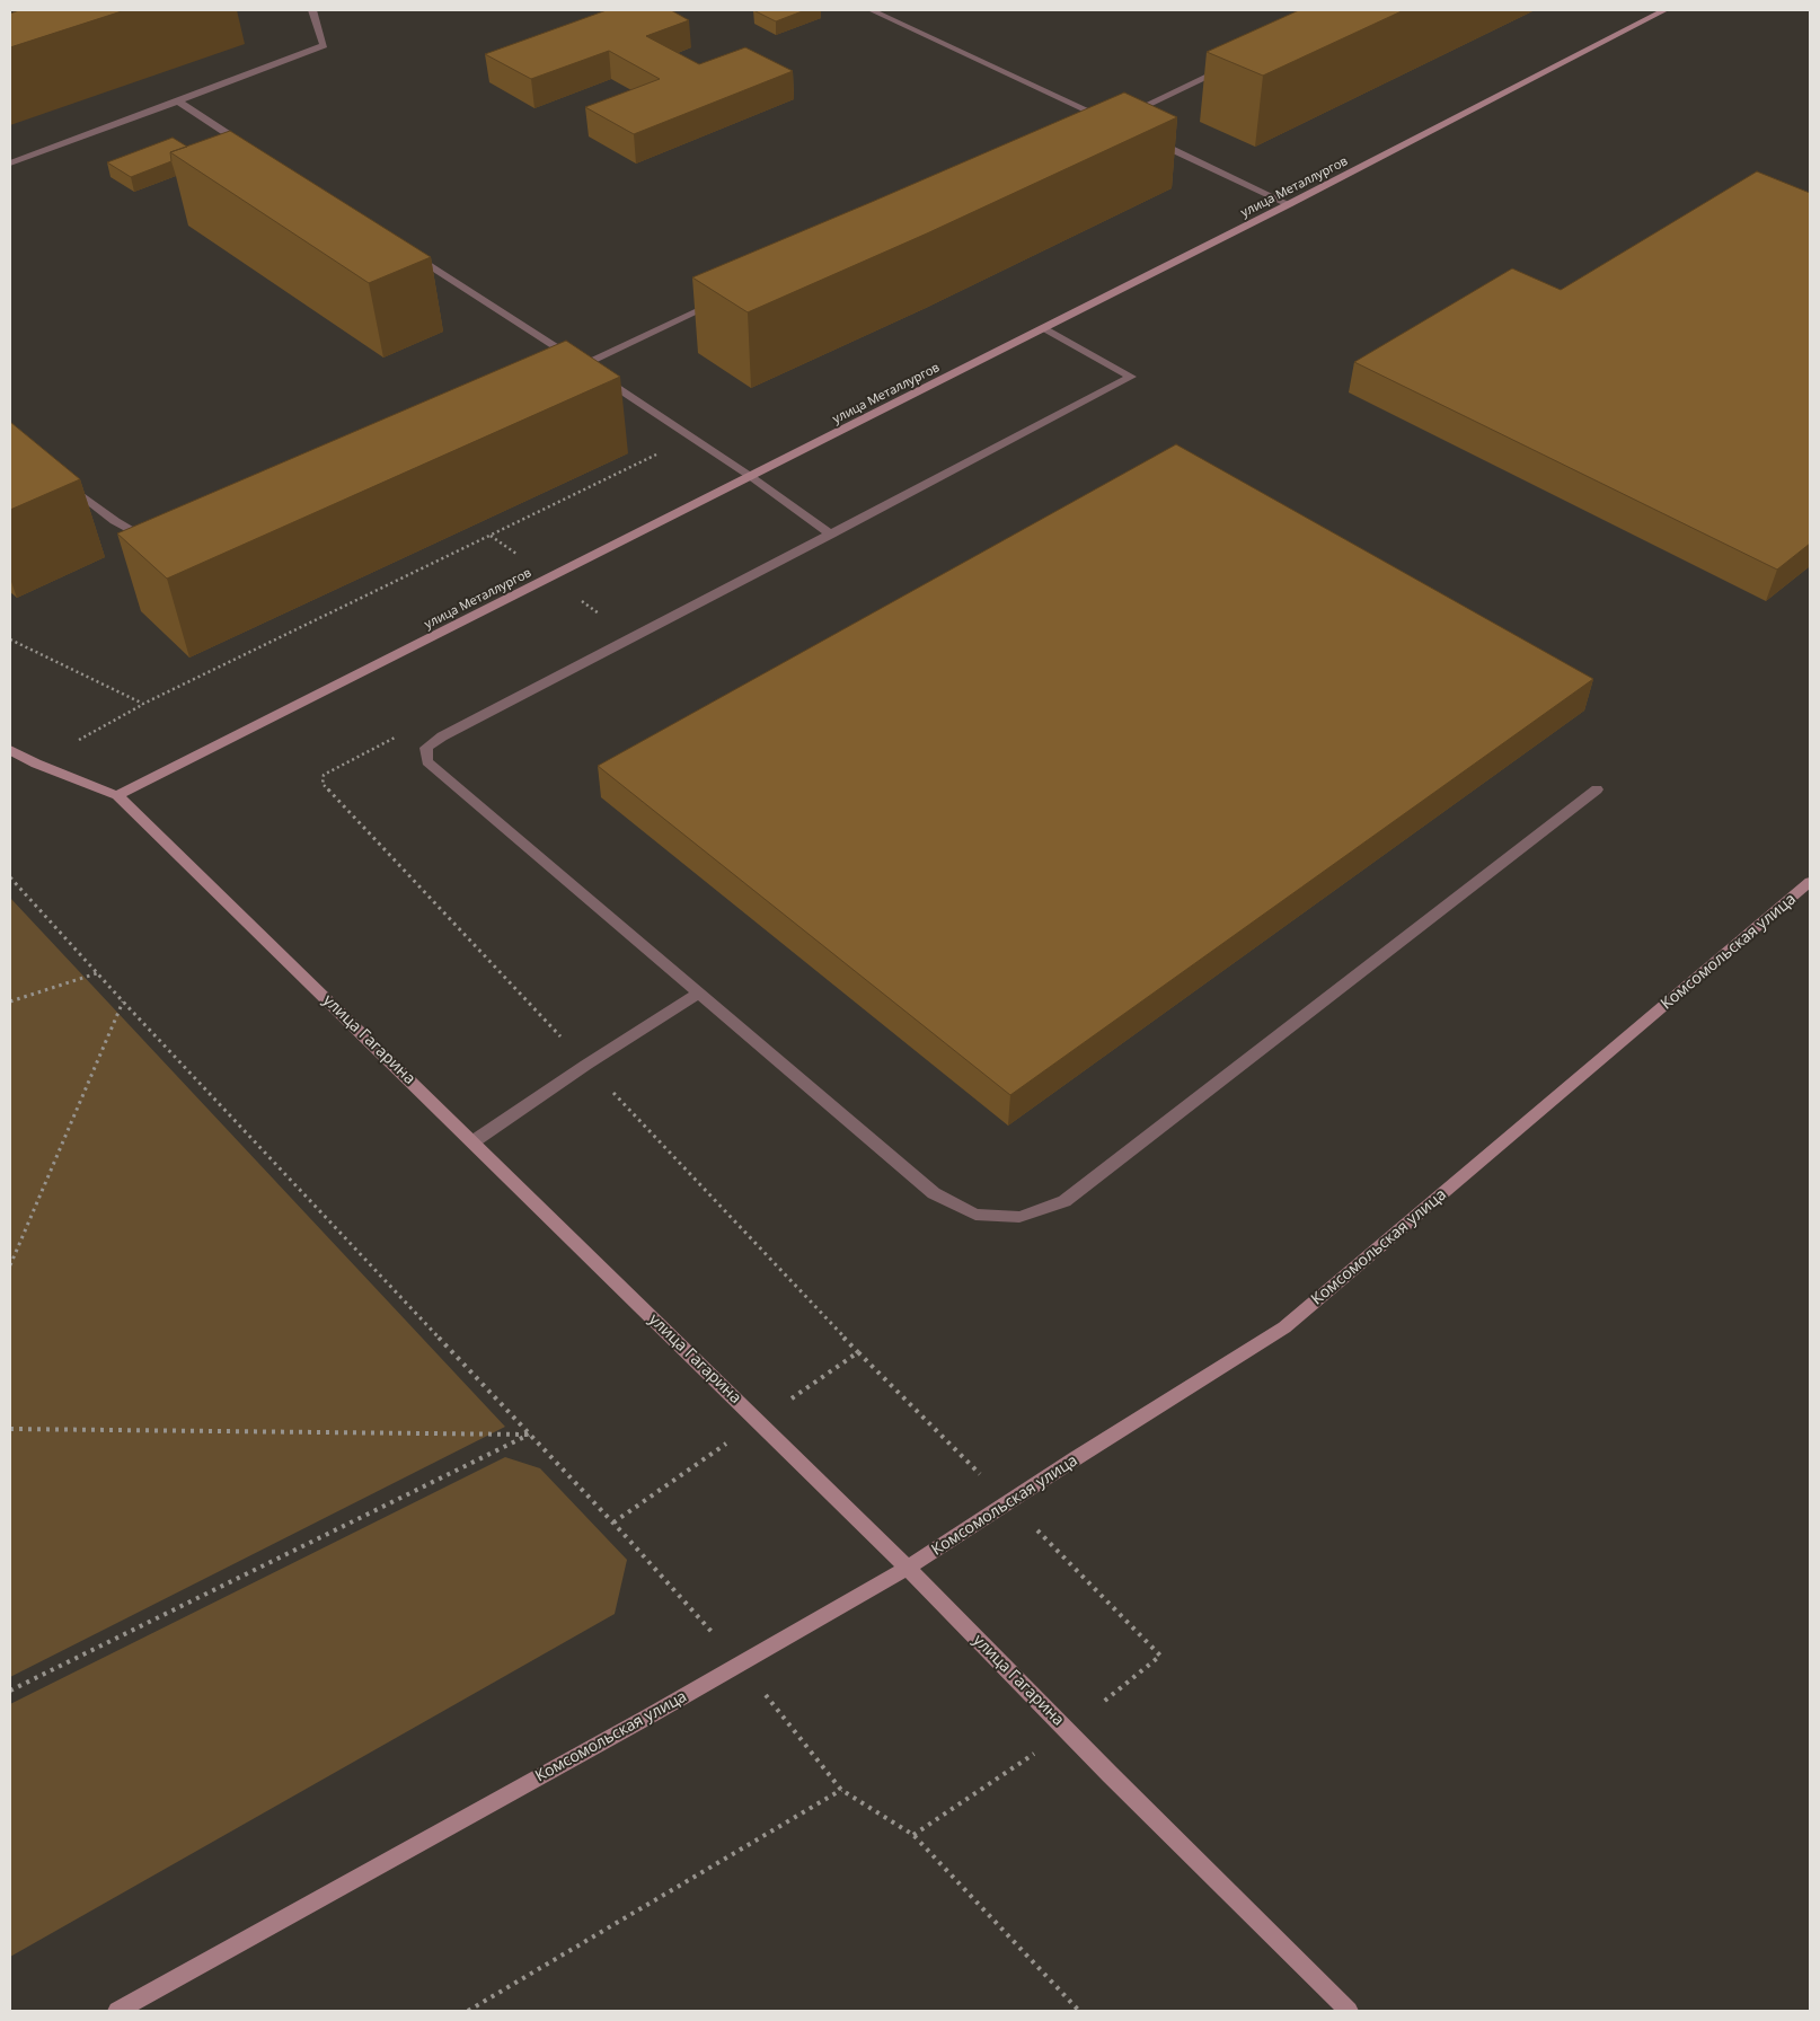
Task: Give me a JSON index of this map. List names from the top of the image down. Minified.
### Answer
{"streets":{"street":["улица Металлургов","Комсомольская улица","улица Гагарина"]},"crossings":[["улица Металлургов","улица Гагарина"],["Комсомольская улица","улица Гагарина"]]}
